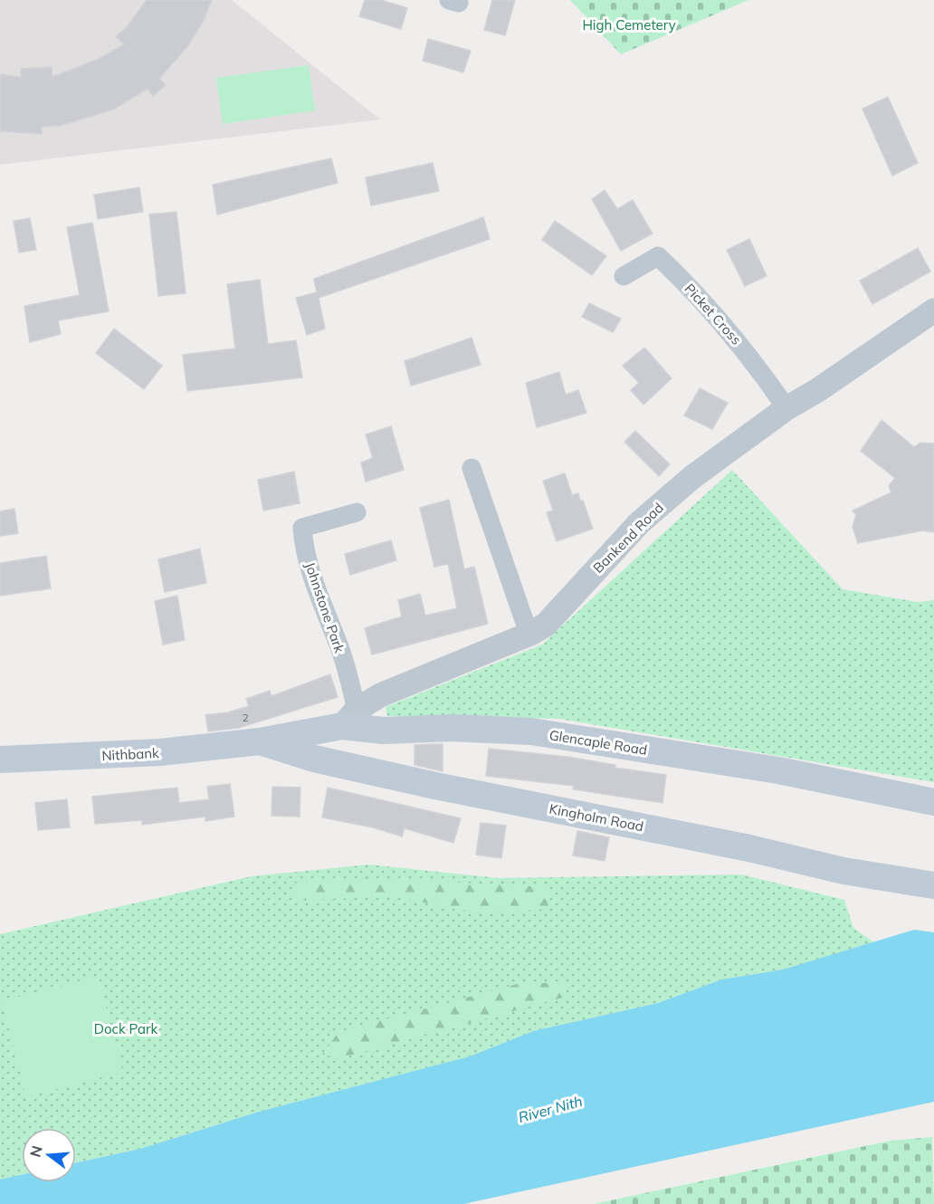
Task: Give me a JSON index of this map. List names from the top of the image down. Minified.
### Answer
{"streets":{"main road":["Glencaple Road","Nithbank","Kingholm Road"],"street":["Picket Cross","Bankend Road","Johnstone Park"]},"crossings":[["Picket Cross","Bankend Road"],["Bankend Road","Johnstone Park"],["Bankend Road","Glencaple Road"],["Johnstone Park","Glencaple Road"],["Glencaple Road","Nithbank"],["Glencaple Road","Kingholm Road"],["Nithbank","Kingholm Road"]],"water":["River Nith"],"parks":["High Cemetery","Dock Park"],"house_numbers":["2"],"north":"left"}
